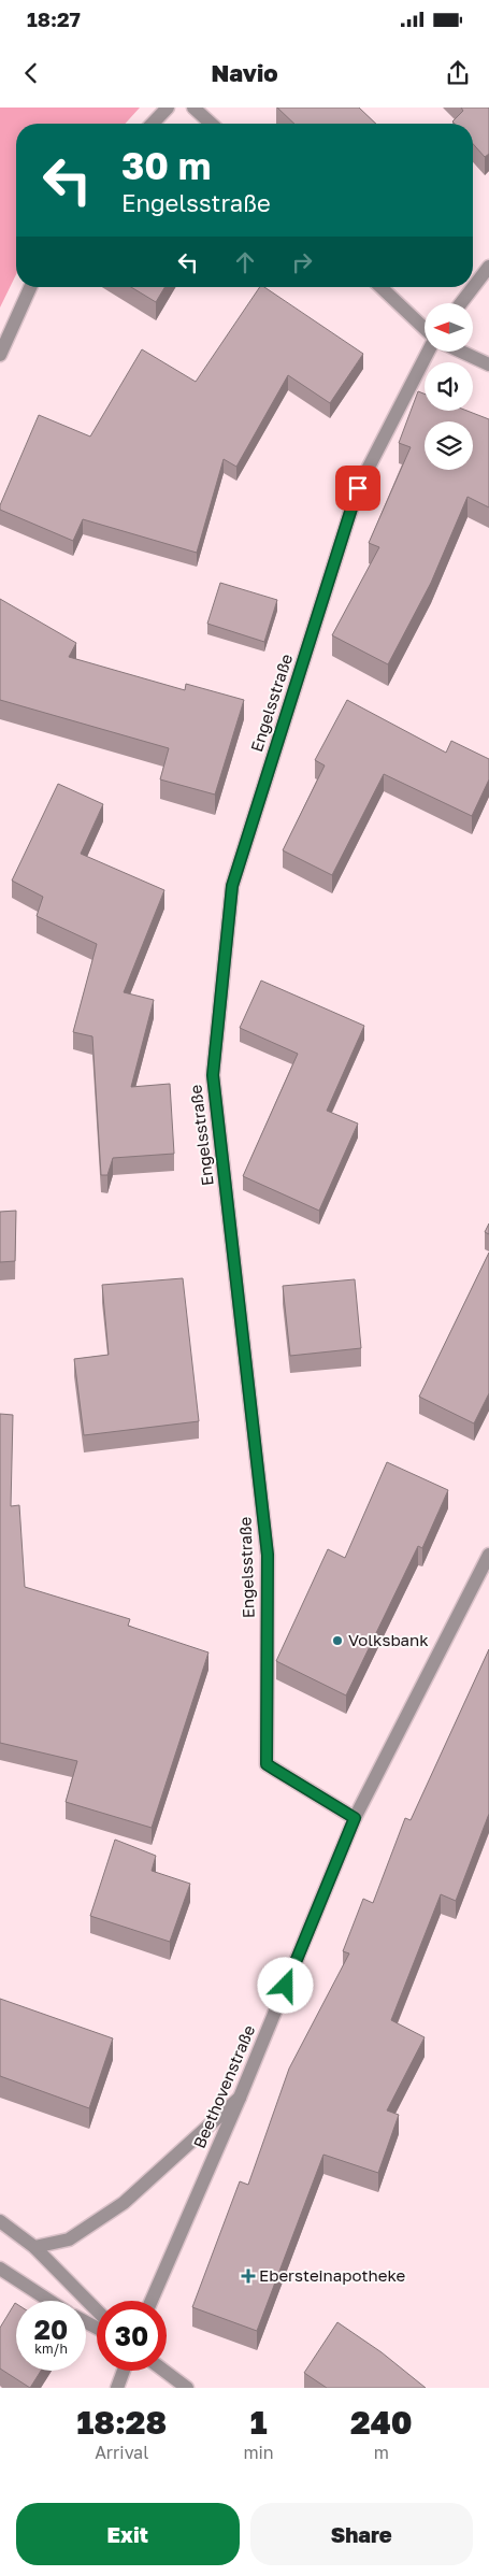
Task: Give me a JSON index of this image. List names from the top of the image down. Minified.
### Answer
{"streets":{"street":["Engelsstraße","Beethovenstraße"]},"crossings":[["Engelsstraße","Beethovenstraße"]],"places":{"other":["Volksbank"],"health":["Ebersteinapotheke"]},"north":"left","page":{"status":"18:27","header":"Navio","turn":["30 m","Engelsstraße"],"speed":"20 km/h","limit":"30","eta":["18:28","Arrival","1","min","240","m"],"buttons":["Exit","Share"]}}
